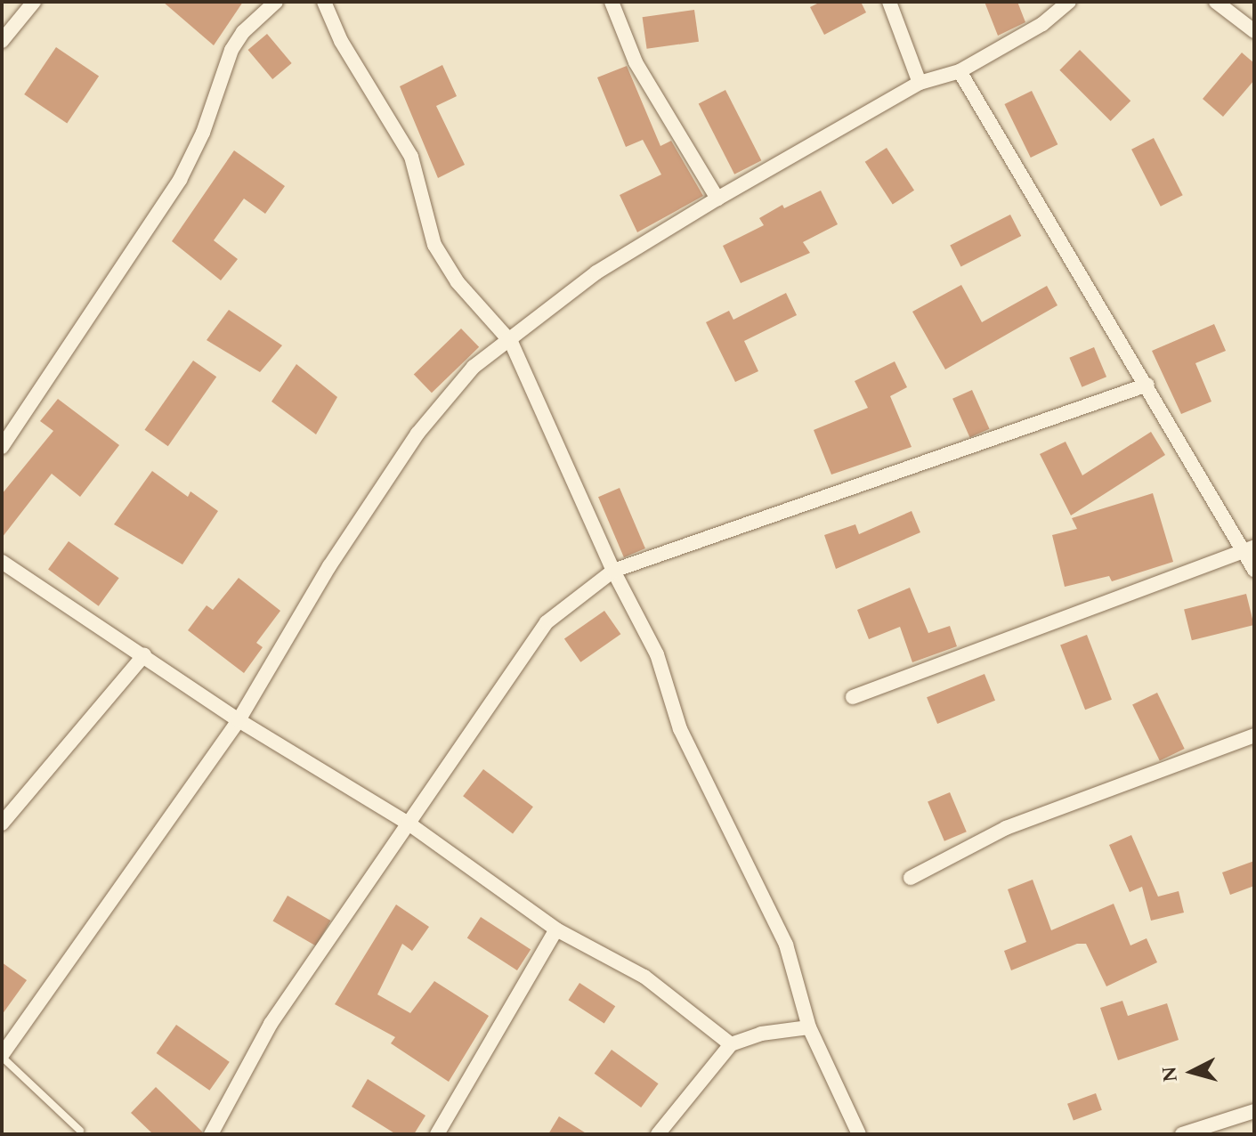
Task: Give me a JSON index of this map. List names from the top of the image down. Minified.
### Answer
{"north":"left"}
